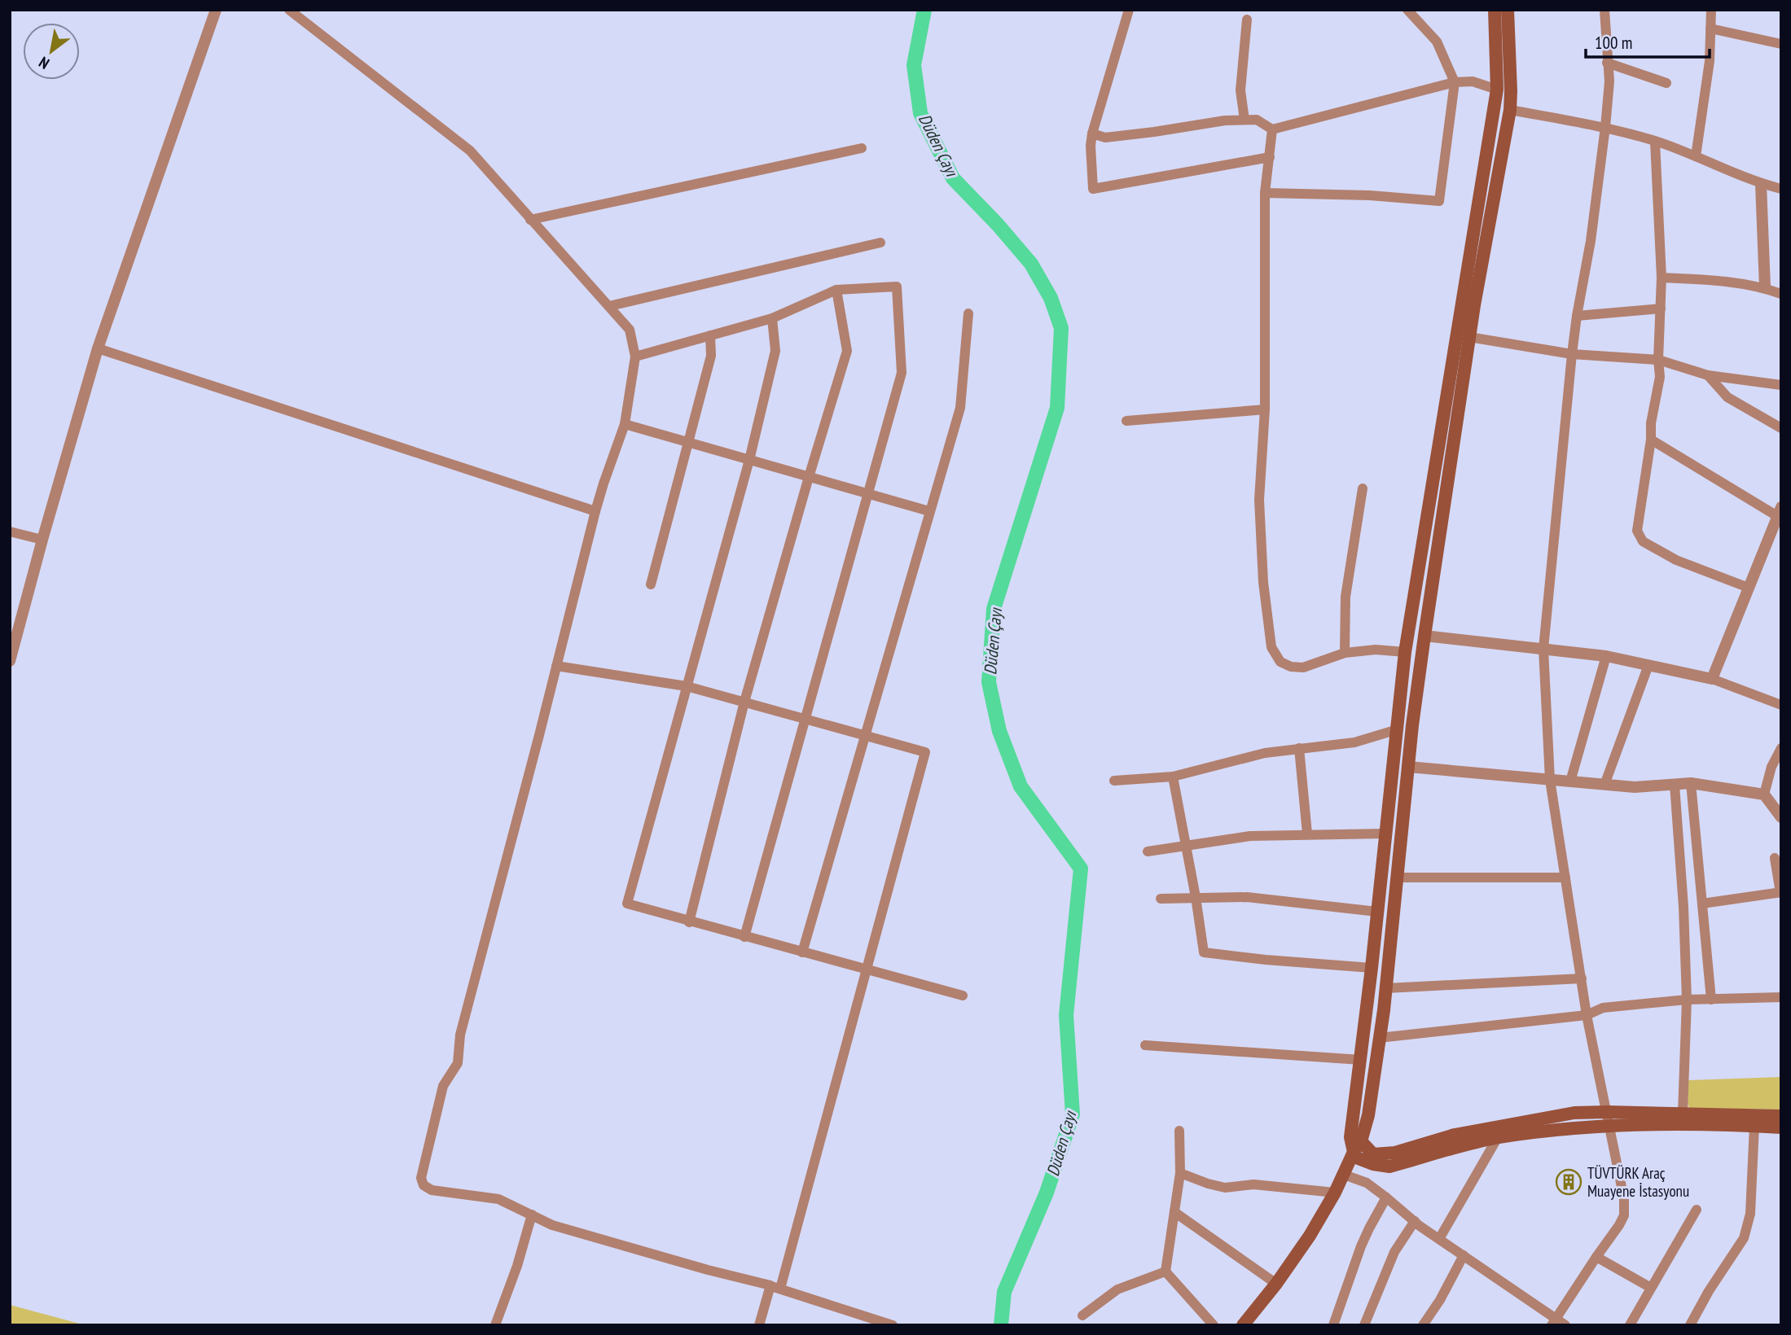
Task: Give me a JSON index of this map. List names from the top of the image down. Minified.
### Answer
{"water":["Düden Çayı"],"places":{"building":["TÜVTÜRK Araç Muayene İstasyonu"]},"scale_bar":"100 m","north":"bottom left"}
